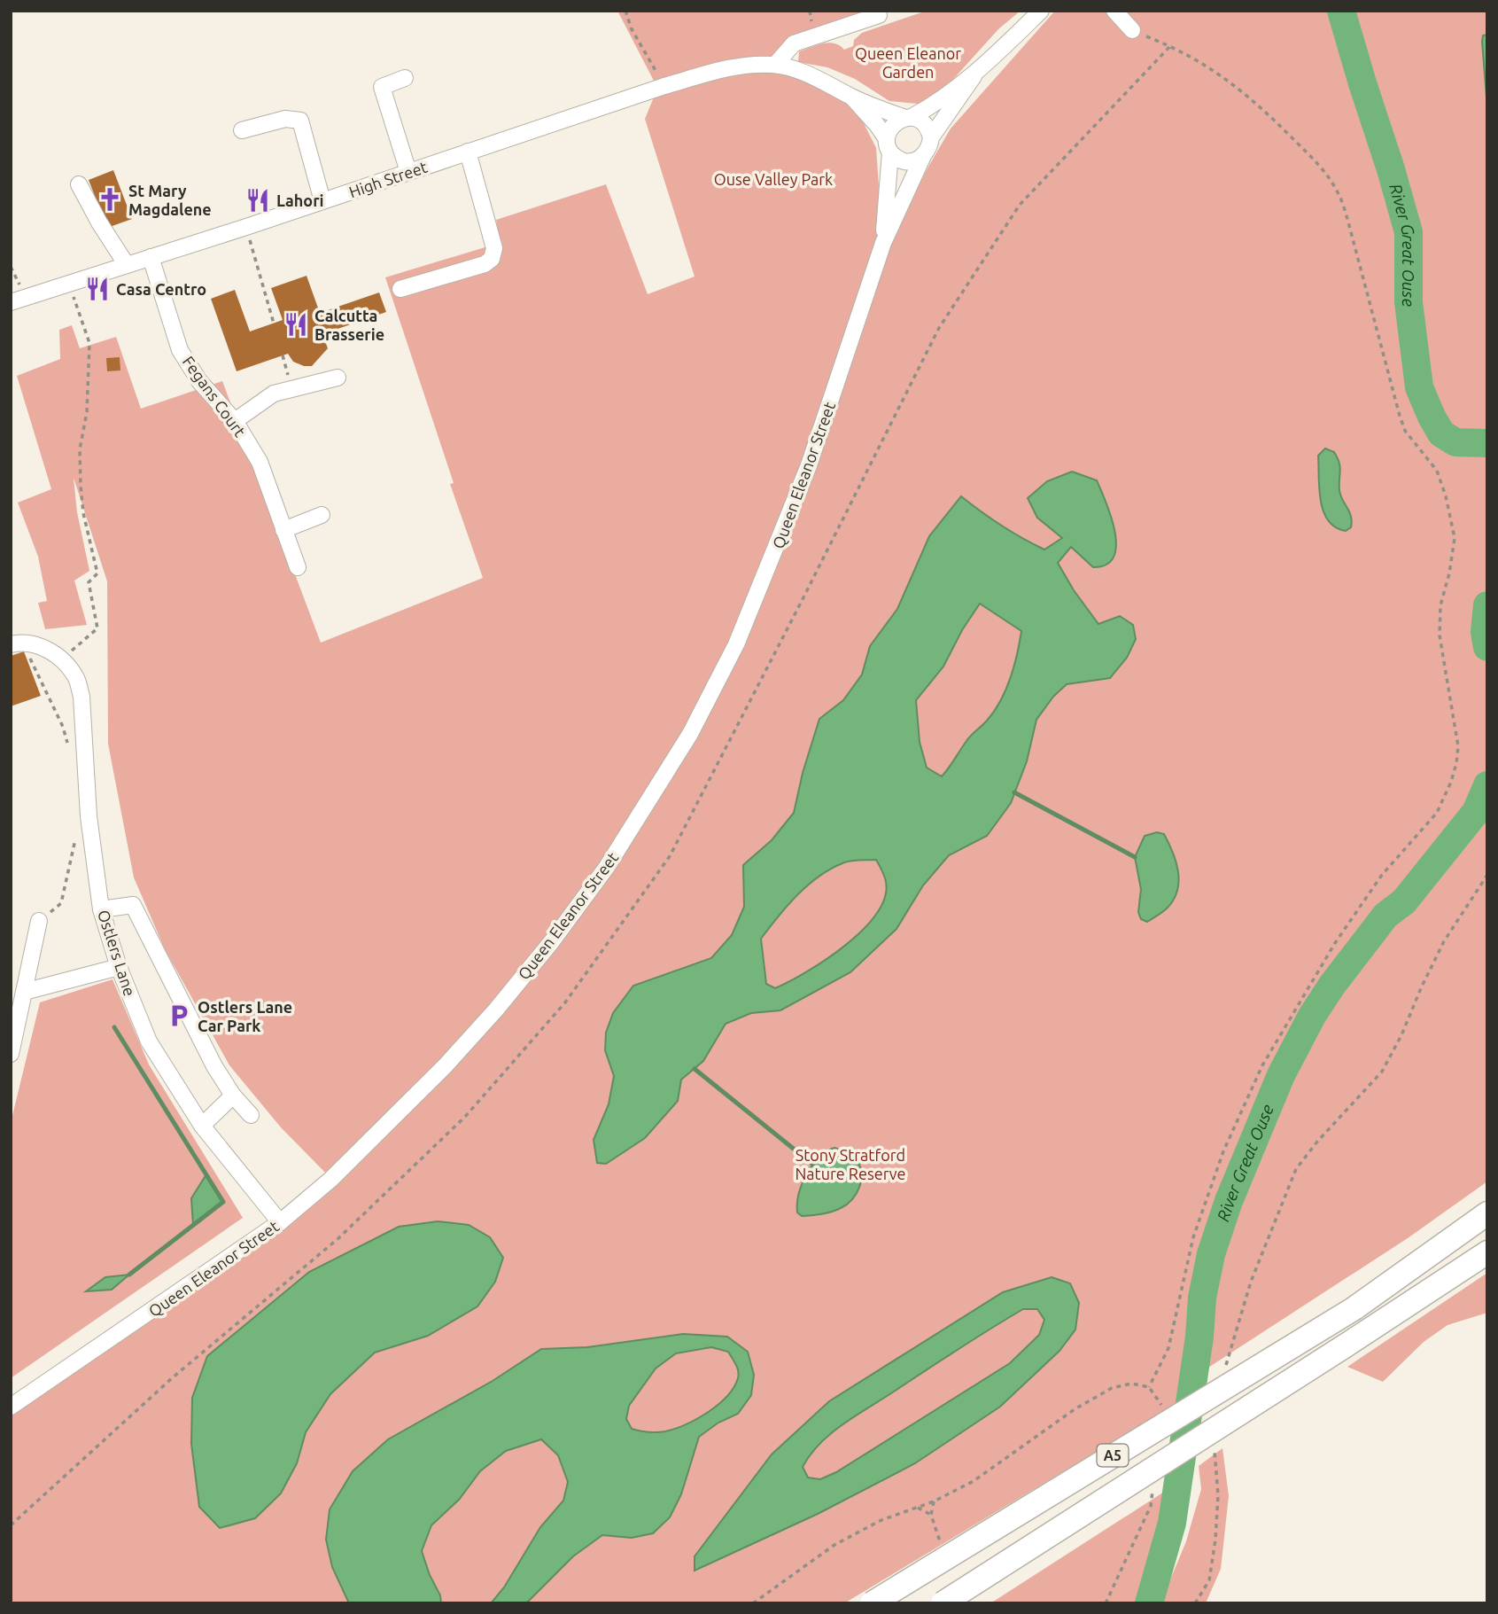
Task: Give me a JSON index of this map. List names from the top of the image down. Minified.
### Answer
{"streets":{"highway":["A5"],"street":["High Street","Fegans Court","Queen Eleanor Street","Ostlers Lane"]},"crossings":[["High Street","Fegans Court"],["Queen Eleanor Street","Ostlers Lane"]],"water":["River Great Ouse"],"parks":["Queen Eleanor Garden","Ouse Valley Park","Stony Stratford Nature Reserve"],"places":{"church":["St Mary Magdalene"],"restaurant":["Lahori","Casa Centro","Calcutta Brasserie"],"parking":["Ostlers Lane Car Park"]}}
